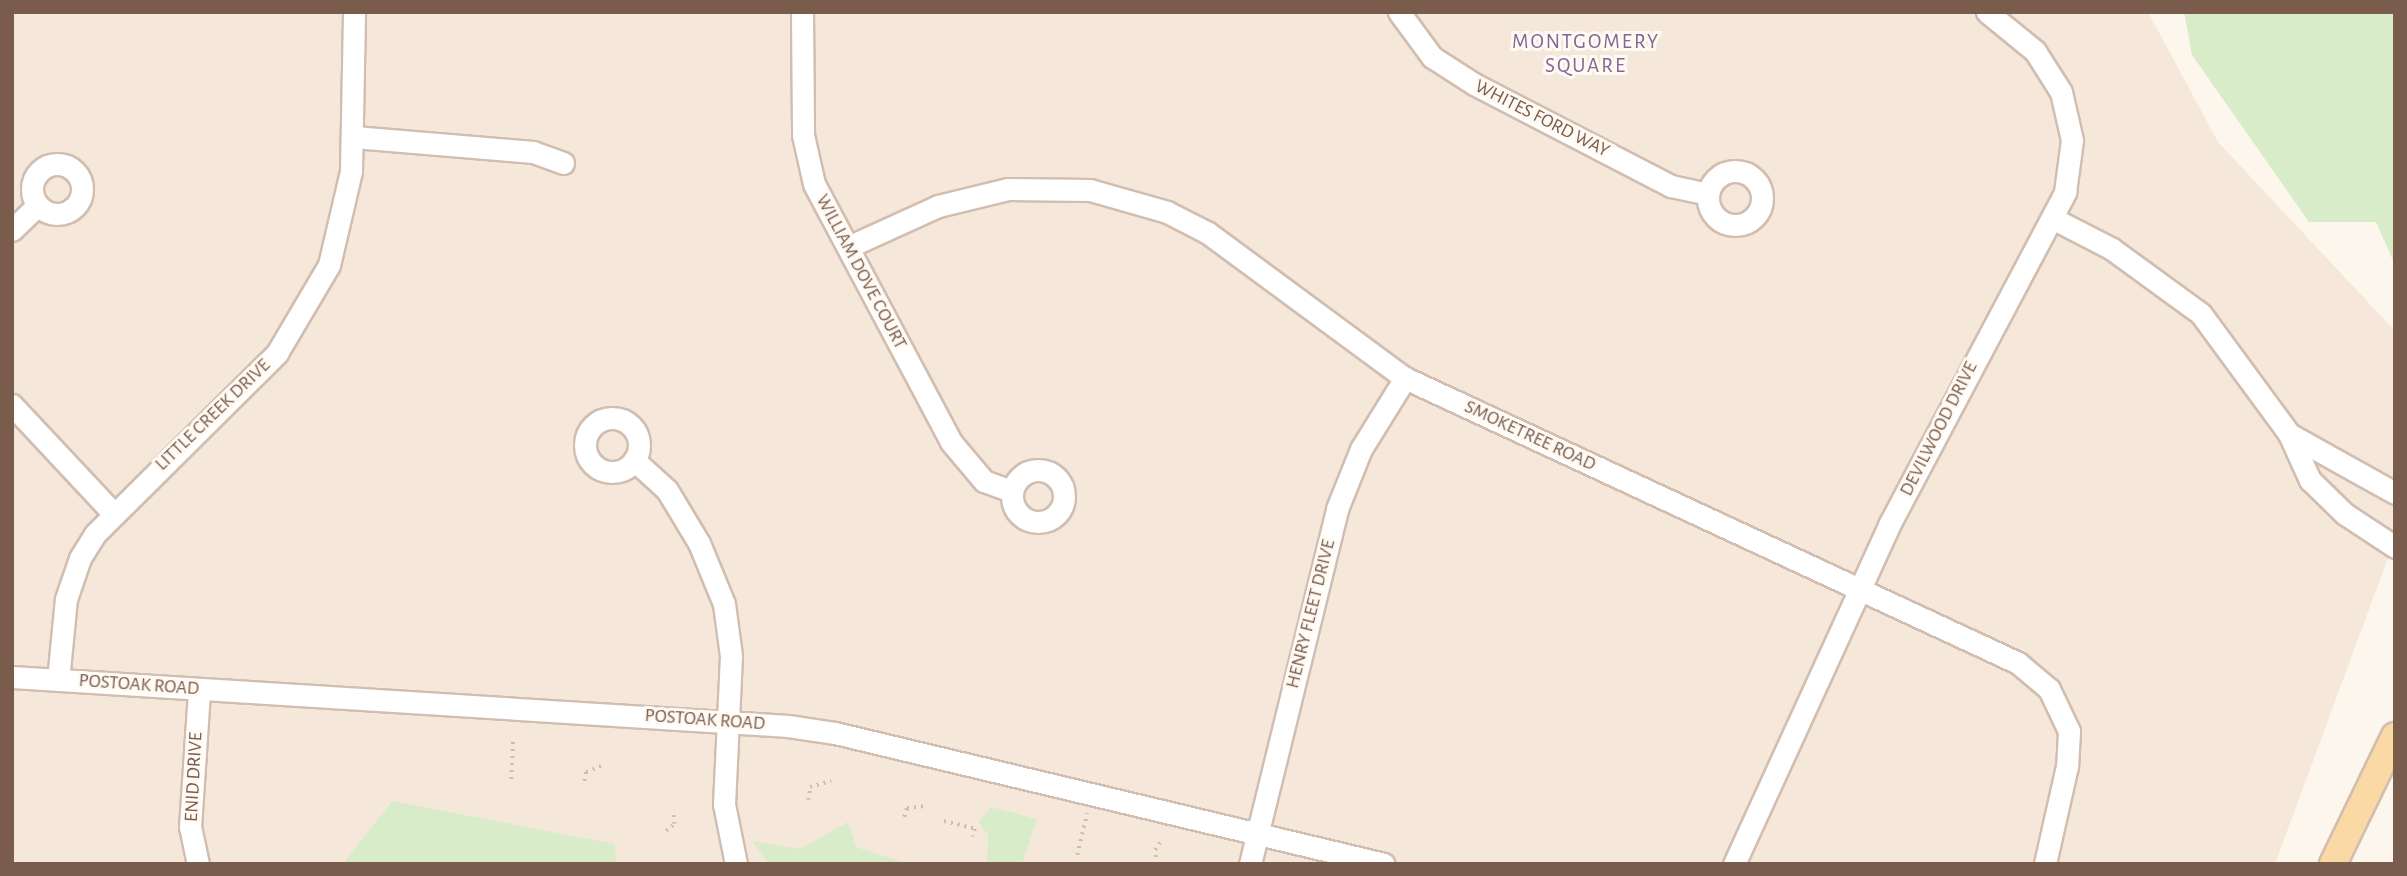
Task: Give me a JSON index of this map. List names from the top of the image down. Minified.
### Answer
{"streets":{"street":["WHITES FORD WAY","WILLIAM DOVE COURT","LITTLE CREEK DRIVE","DEVILWOOD DRIVE","SMOKETREE ROAD","HENRY FLEET DRIVE","POSTOAK ROAD","ENID DRIVE"]},"crossings":[["WILLIAM DOVE COURT","SMOKETREE ROAD"],["LITTLE CREEK DRIVE","POSTOAK ROAD"],["DEVILWOOD DRIVE","SMOKETREE ROAD"],["SMOKETREE ROAD","HENRY FLEET DRIVE"],["HENRY FLEET DRIVE","POSTOAK ROAD"],["POSTOAK ROAD","ENID DRIVE"]],"districts":["MONTGOMERY SQUARE"]}
